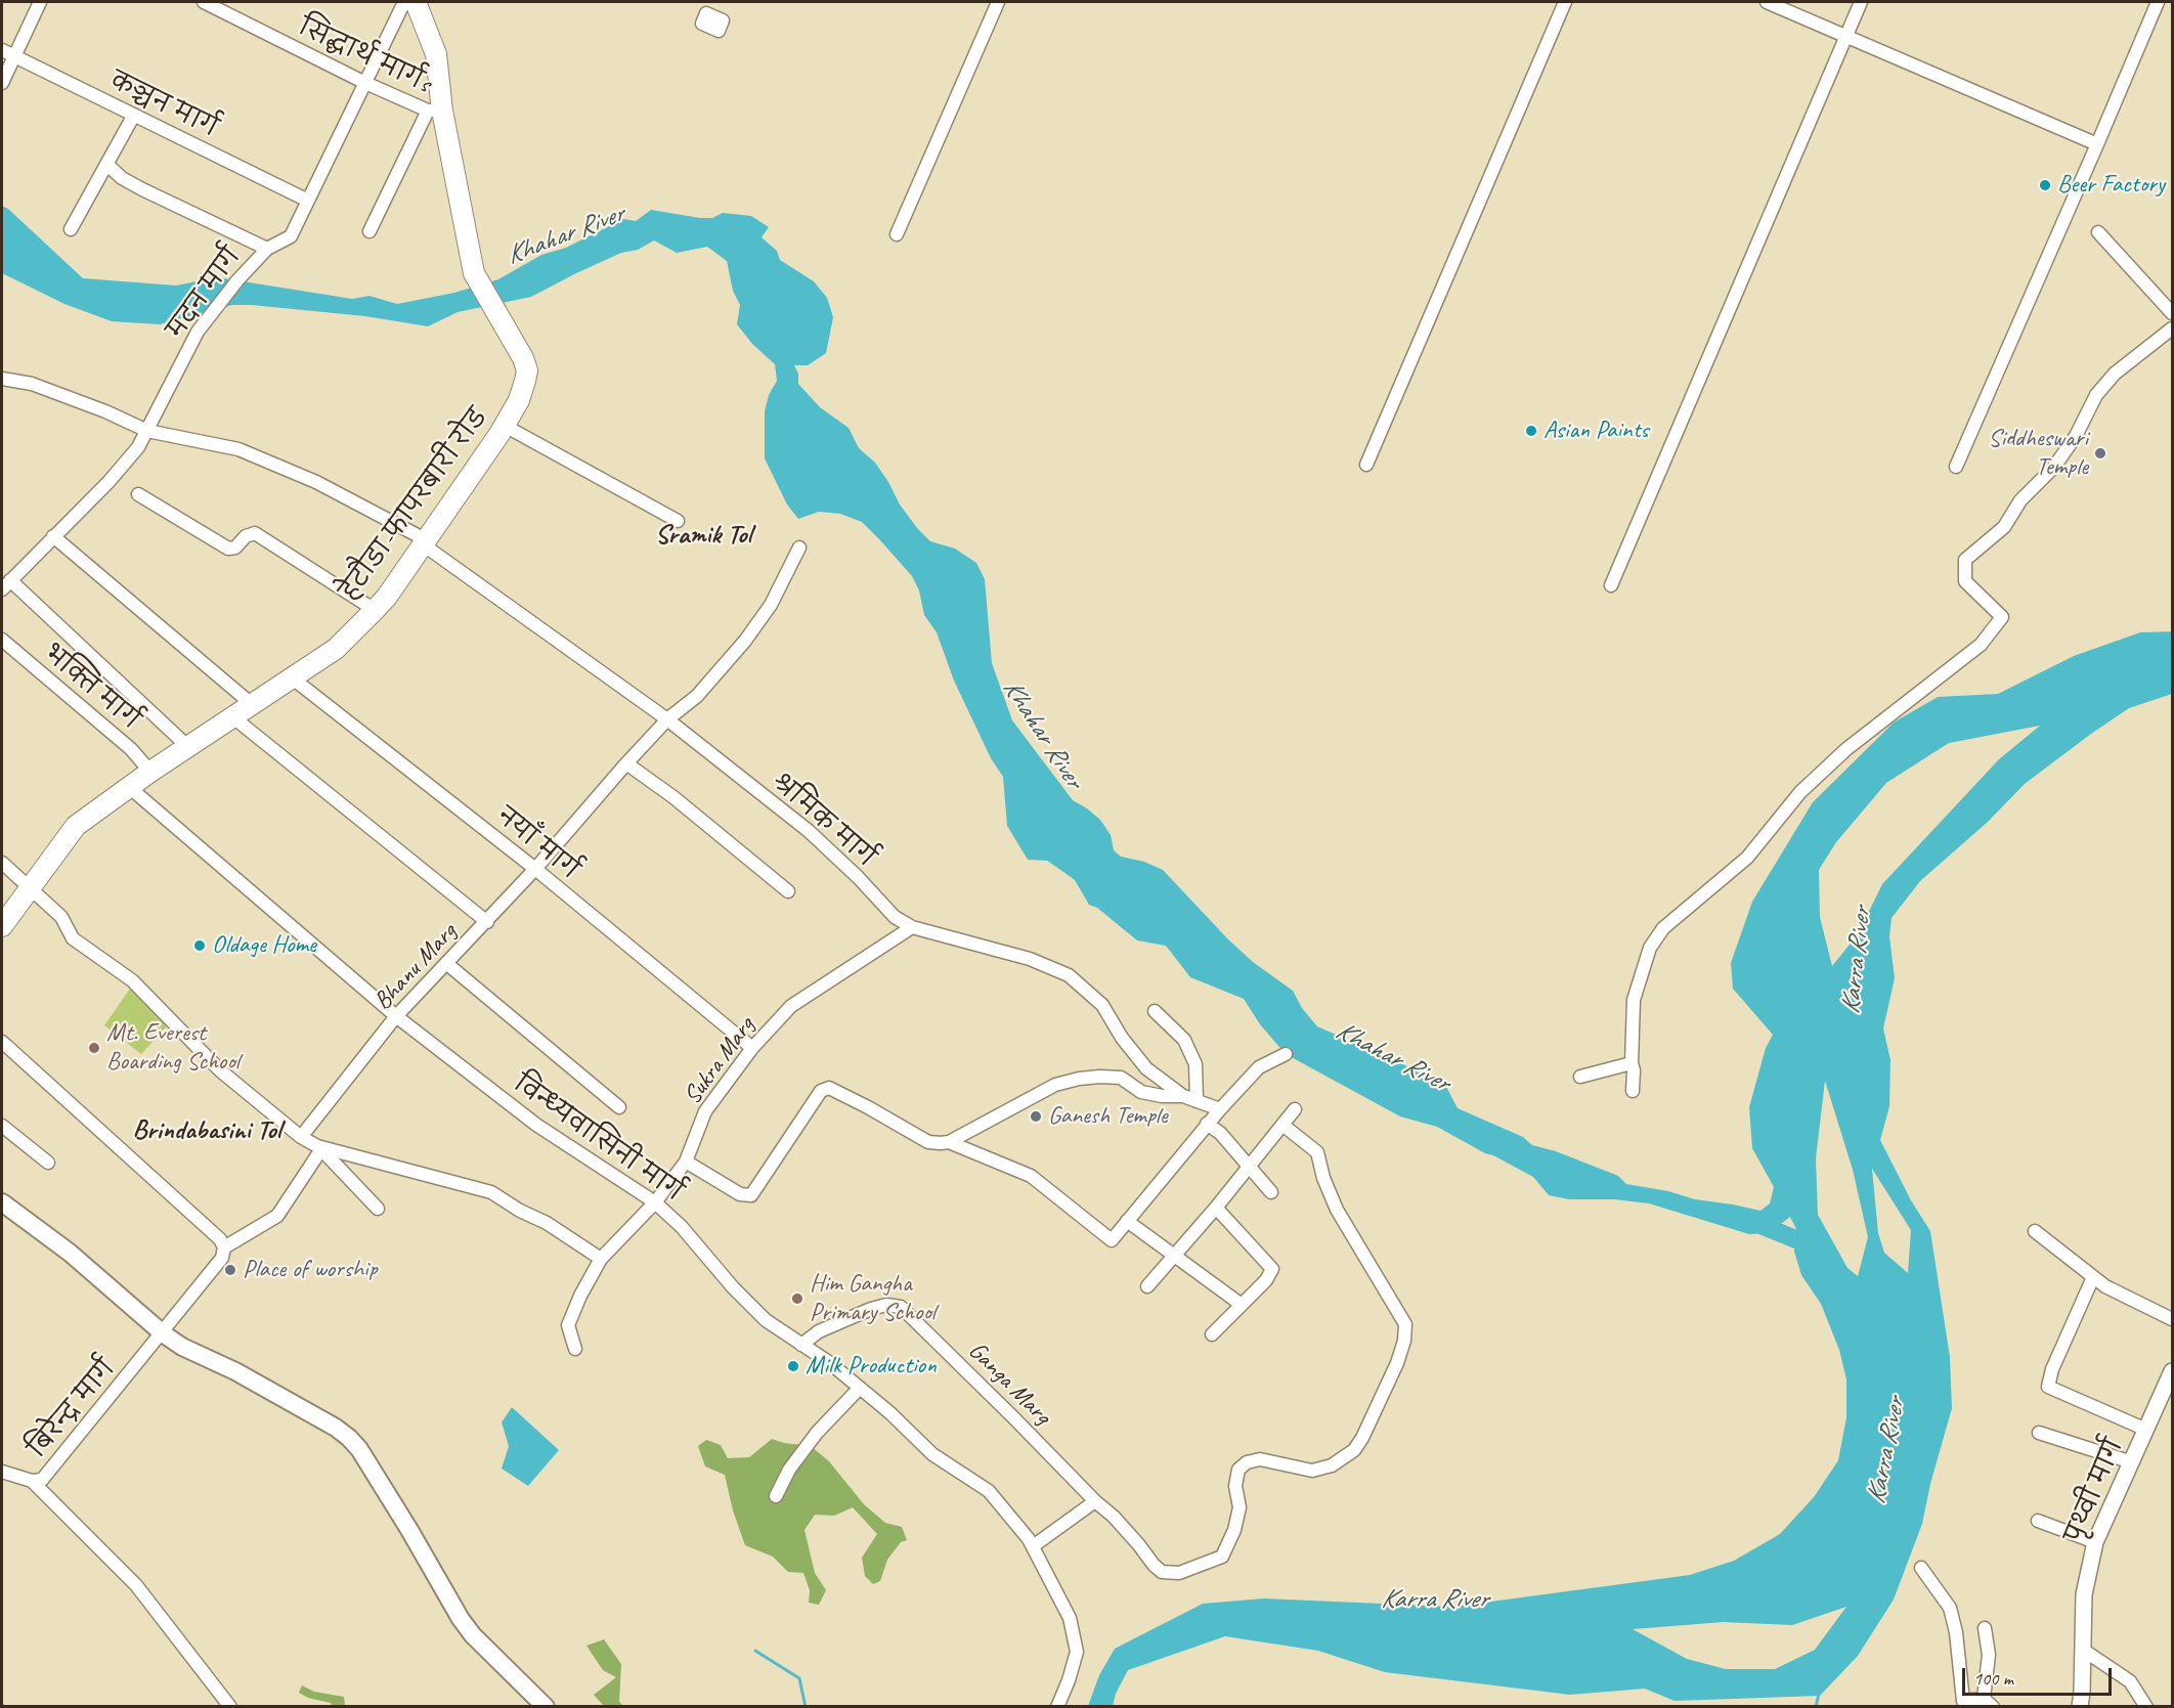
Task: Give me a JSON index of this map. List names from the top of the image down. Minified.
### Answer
{"streets":{"highway":["हेटौडा-फापरबारी रोड"],"street":["सिद्धार्थ मार्गs","कञ्चन मार्ग","मदन मार्ग","भक्ति मार्ग","श्रमिक मार्ग","नयाँ मार्ग","Bhanu Marg","Sukra Marg","विन्ध्यवासिनी मार्ग","Ganga Marg","बिरेन्द्र मार्ग","पृथ्वी मार्ग"]},"crossings":[["सिद्धार्थ मार्गs","मदन मार्ग"],["सिद्धार्थ मार्गs","हेटौडा-फापरबारी रोड"],["कञ्चन मार्ग","मदन मार्ग"],["मदन मार्ग","श्रमिक मार्ग"],["हेटौडा-फापरबारी रोड","भक्ति मार्ग"],["हेटौडा-फापरबारी रोड","श्रमिक मार्ग"],["हेटौडा-फापरबारी रोड","नयाँ मार्ग"],["हेटौडा-फापरबारी रोड","विन्ध्यवासिनी मार्ग"],["श्रमिक मार्ग","Bhanu Marg"],["श्रमिक मार्ग","Sukra Marg"],["नयाँ मार्ग","Bhanu Marg"],["नयाँ मार्ग","Sukra Marg"],["Bhanu Marg","विन्ध्यवासिनी मार्ग"],["Sukra Marg","विन्ध्यवासिनी मार्ग"],["विन्ध्यवासिनी मार्ग","Ganga Marg"]],"districts":["Sramik Tol","Brindabasini Tol"],"water":["Khahar River","Karra River"],"places":["Beer Factory","Asian Paints","Siddheswari Temple","Oldage Home","Mt. Everest Boarding School","Ganesh Temple","Place of worship","Him Gangha Primary School","Milk Production"],"scale_bar":"100 m"}
